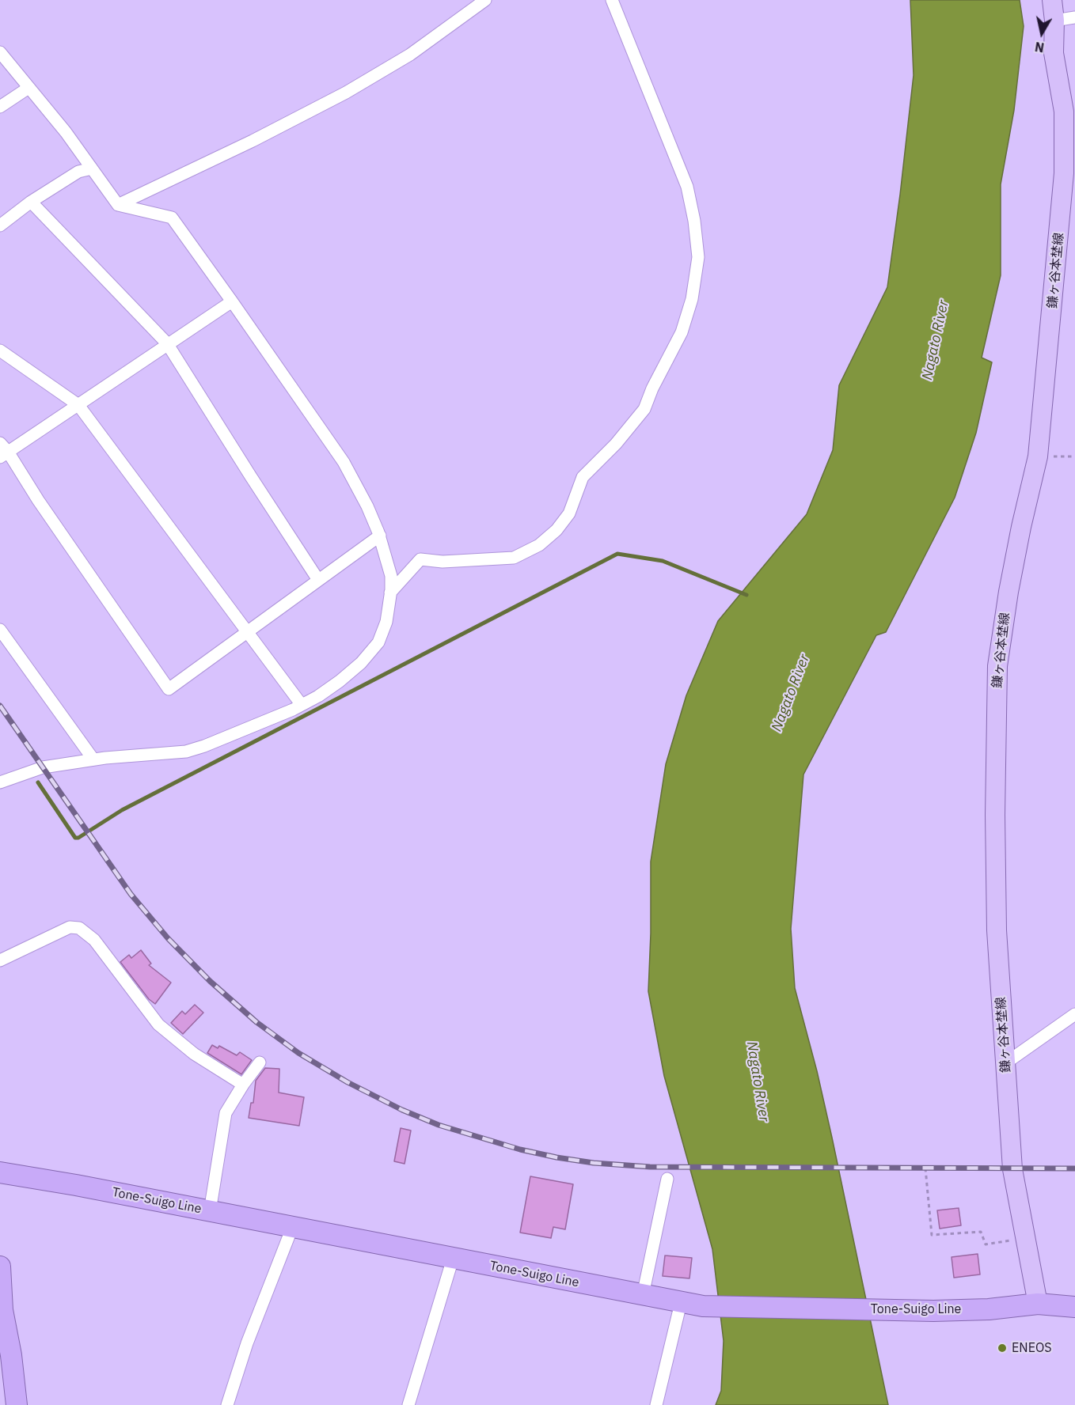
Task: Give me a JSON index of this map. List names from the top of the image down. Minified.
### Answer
{"streets":{"highway":["Tone-Suigo Line"],"main road":["鎌ヶ谷本埜線"]},"crossings":[["鎌ヶ谷本埜線","Tone-Suigo Line"]],"water":["Nagato River"],"places":["ENEOS"],"north":"bottom"}
